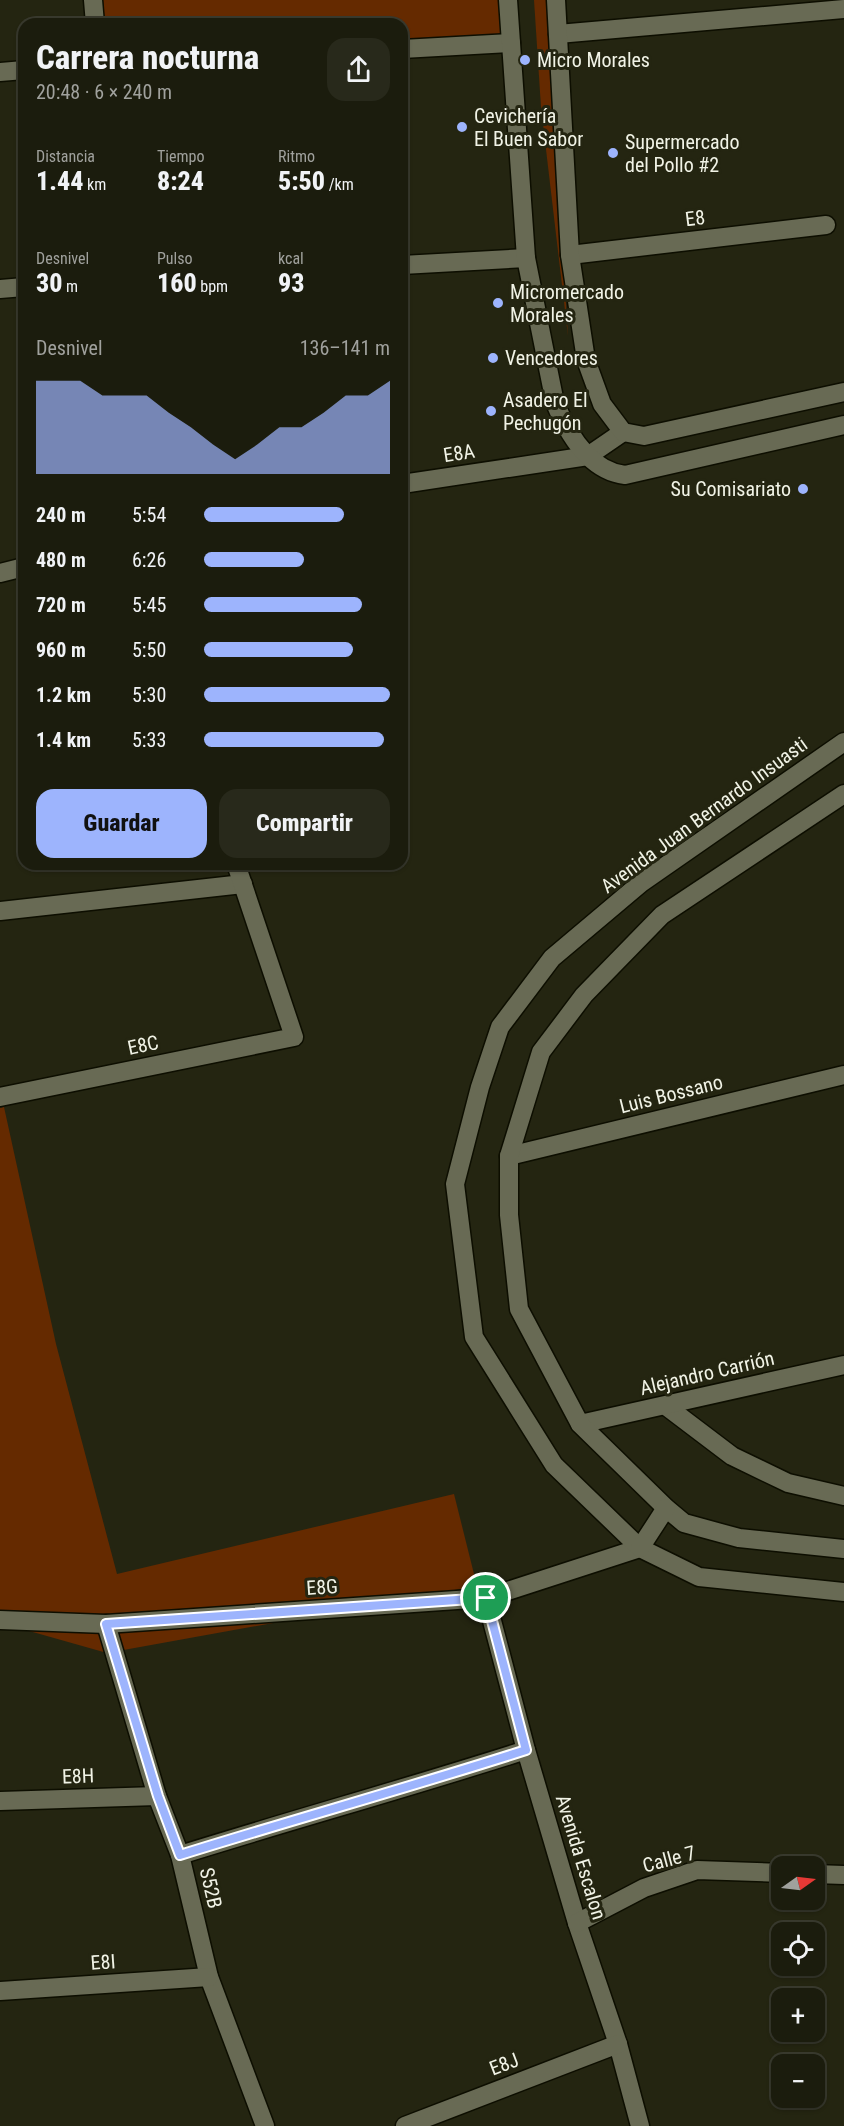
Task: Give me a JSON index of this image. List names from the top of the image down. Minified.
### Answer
{"streets":{"street":["E8","E8A","Avenida Juan Bernardo Insuasti","E8C","Luis Bossano","Alejandro Carrión","E8G","E8H","Avenida Escalon","Calle 7","S52B","E8I","E8J"]},"crossings":[["Avenida Juan Bernardo Insuasti","E8G"],["E8G","Avenida Escalon"],["E8G","S52B"],["E8H","S52B"],["Avenida Escalon","Calle 7"],["Avenida Escalon","E8J"],["S52B","E8I"]],"places":["Micro Morales","Cevichería El Buen Sabor","Supermercado del Pollo #2","Micromercado Morales","Vencedores","Asadero El Pechugón","Su Comisariato"],"north":"right","page":{"heading":["Carrera nocturna","20:48 · 6 × 240 m"],"stats":[["Distancia","1.44 km"],["Tiempo","8:24"],["Ritmo","5:50 /km"],["Desnivel","30 m"],["Pulso","160 bpm"],["kcal","93"]],"chart":["Desnivel","136–141 m"],"list":[{"name":"240 m","note":"5:54"},{"name":"480 m","note":"6:26"},{"name":"720 m","note":"5:45"},{"name":"960 m","note":"5:50"},{"name":"1.2 km","note":"5:30"},{"name":"1.4 km","note":"5:33"}],"buttons":["Guardar","Compartir"],"map_buttons":["+","−"]}}
